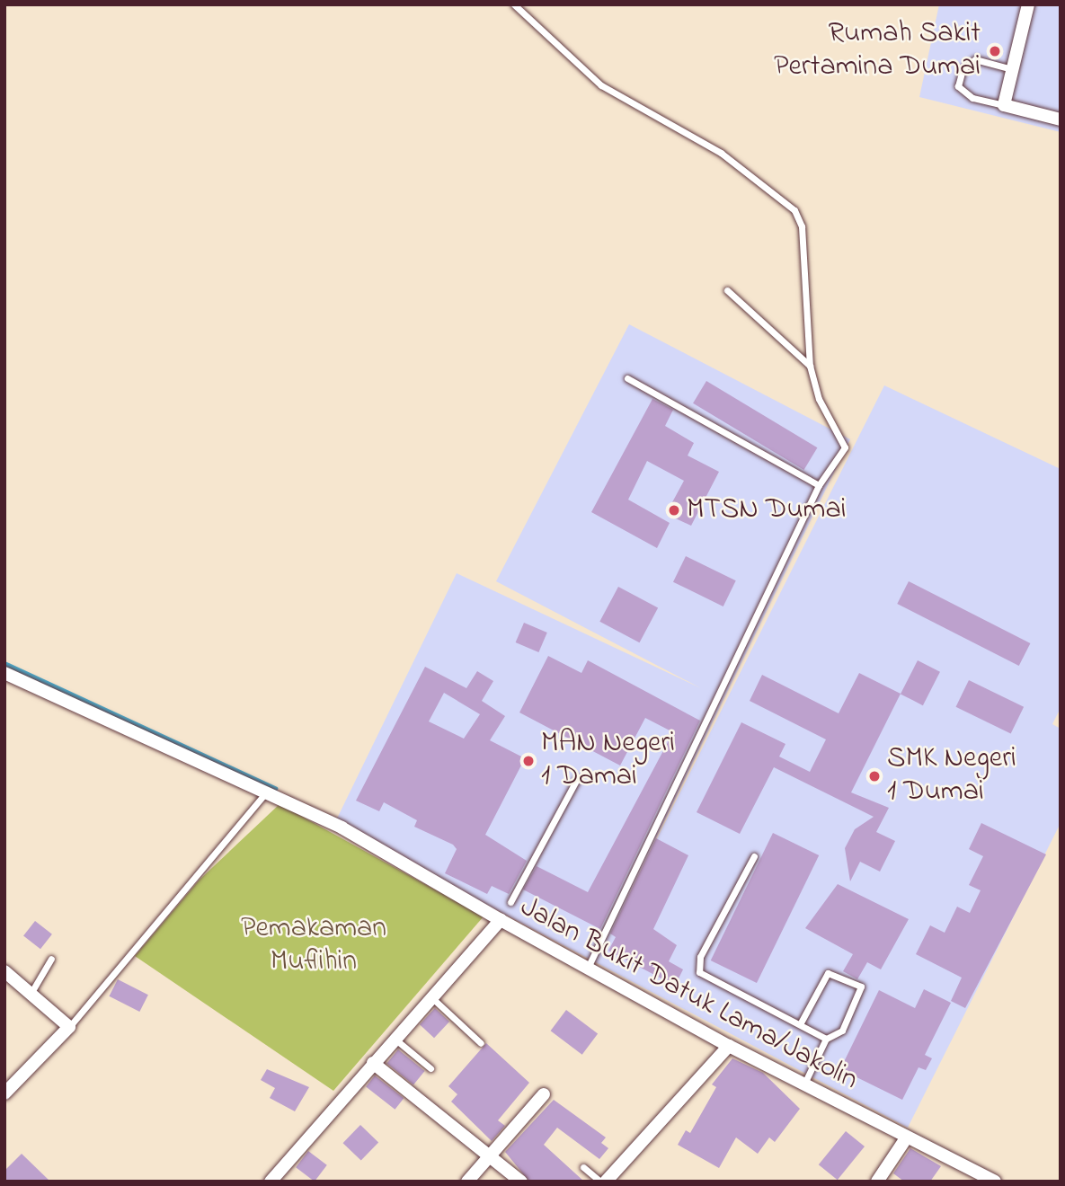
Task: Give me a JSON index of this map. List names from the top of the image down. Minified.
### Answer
{"streets":{"street":["Jalan Bukit Datuk Lama/Jakolin"]},"parks":["Pemakaman Muflihin"],"places":["Rumah Sakit Pertamina Dumai","MTSN Dumai","MAN Negeri 1 Damai","SMK Negeri 1 Dumai"]}
